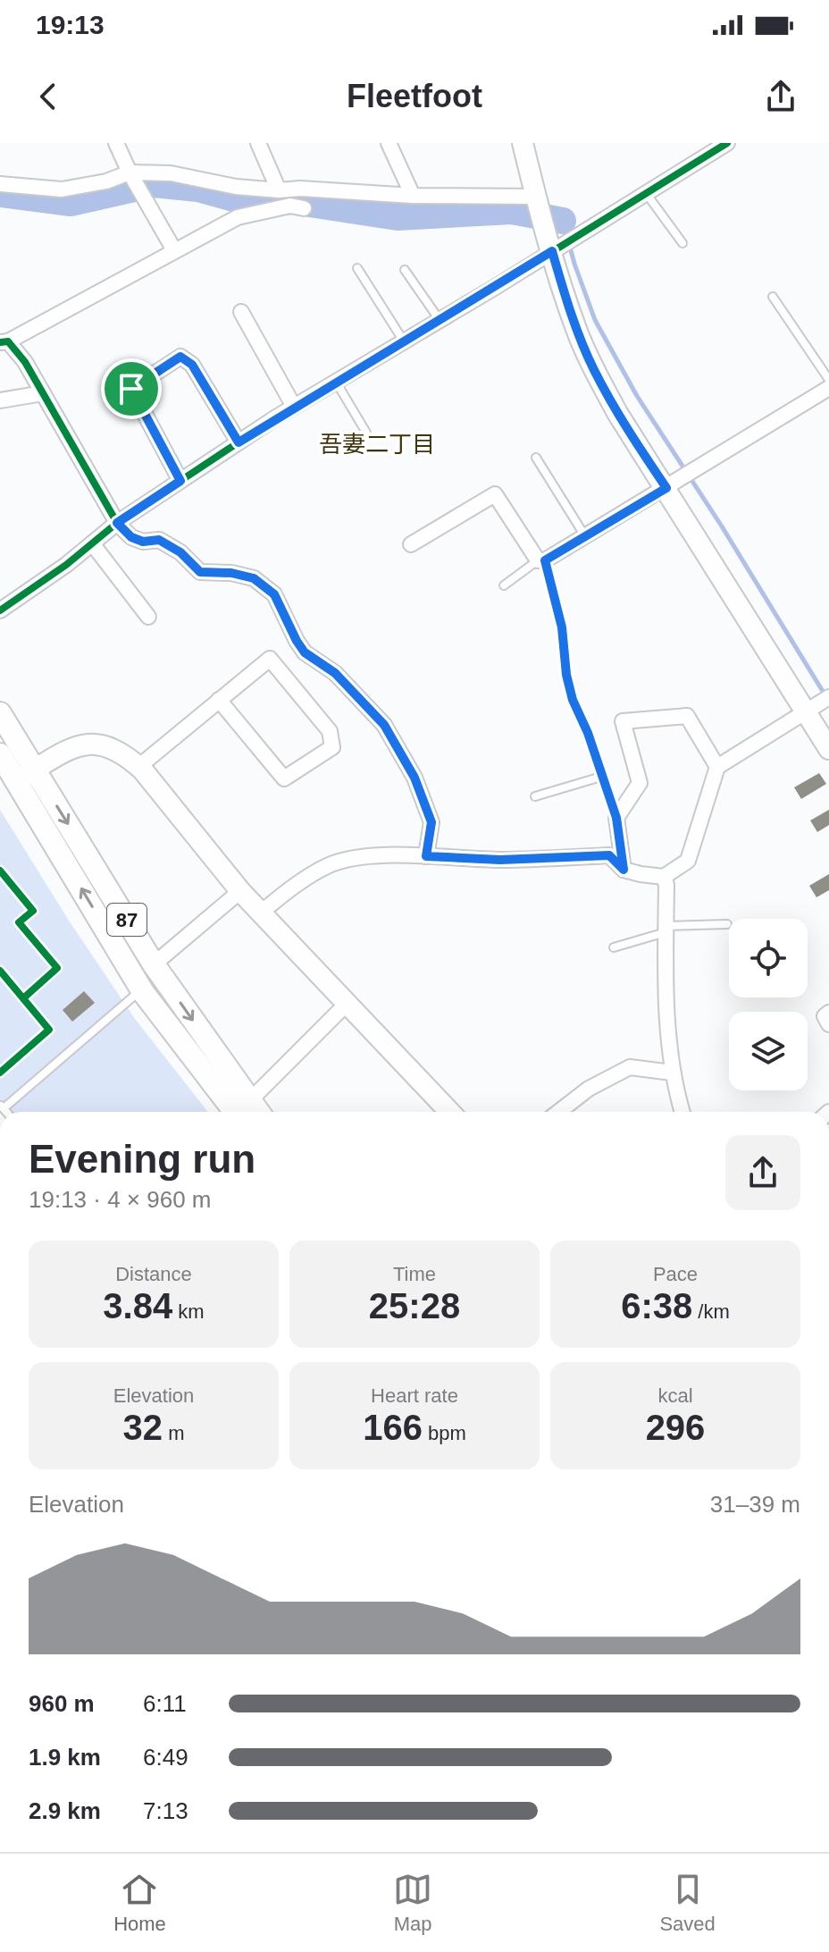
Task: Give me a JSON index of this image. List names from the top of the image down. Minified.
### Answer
{"streets":{"main road":["87"]},"districts":["吾妻二丁目"],"page":{"status":"19:13","header":"Fleetfoot","heading":["Evening run","19:13 · 4 × 960 m"],"stats":[["Distance","3.84 km"],["Time","25:28"],["Pace","6:38 /km"],["Elevation","32 m"],["Heart rate","166 bpm"],["kcal","296"]],"chart":["Elevation","31–39 m"],"list":[{"name":"960 m","note":"6:11"},{"name":"1.9 km","note":"6:49"},{"name":"2.9 km","note":"7:13"}],"tabs":["Home","Map","Saved"]}}
